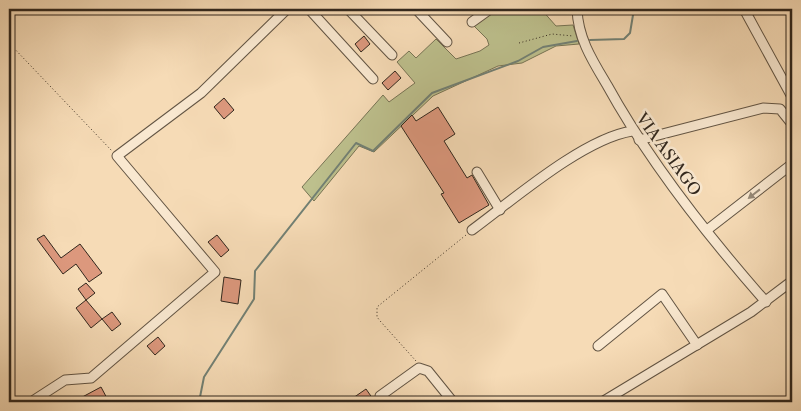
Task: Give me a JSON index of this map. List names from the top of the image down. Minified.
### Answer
{"streets":{"street":["VIA ASIAGO"]}}
